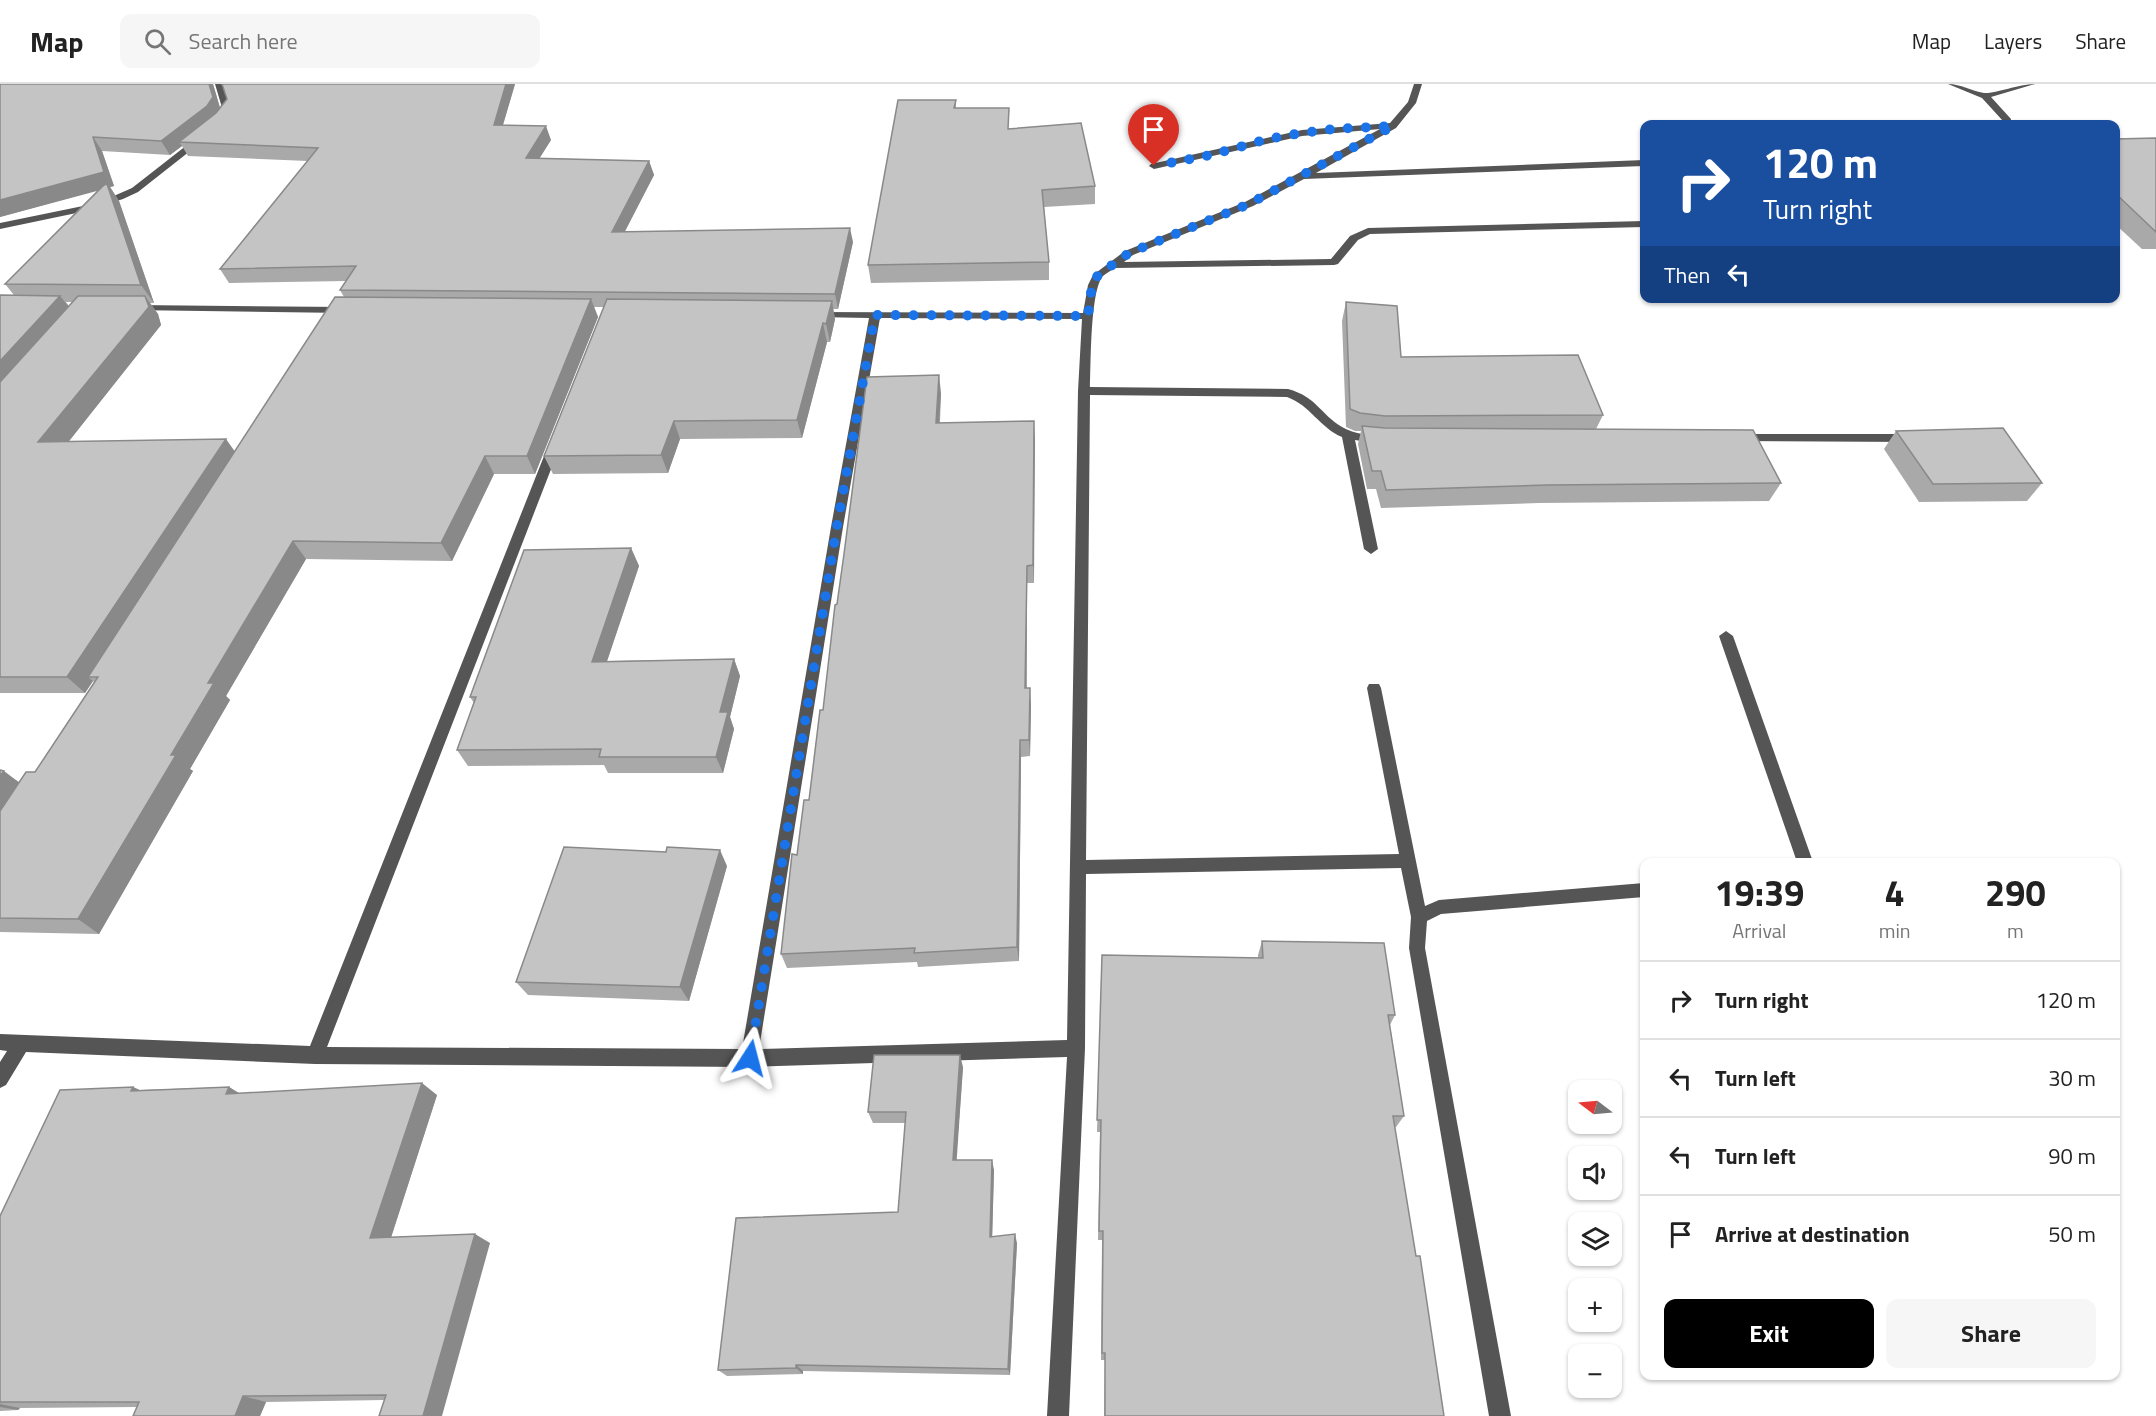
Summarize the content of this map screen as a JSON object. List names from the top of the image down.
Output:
{
  "north": "left",
  "page": {
    "header": "Map",
    "search": "Search here",
    "nav": ["Map", "Layers", "Share"],
    "turn": ["120 m", "Turn right"],
    "then": "Then",
    "eta": [
      "19:39",
      "Arrival",
      "4",
      "min",
      "290",
      "m"
    ],
    "list": [
      {
        "name": "Turn right",
        "value": "120 m"
      },
      {
        "name": "Turn left",
        "value": "30 m"
      },
      {
        "name": "Turn left",
        "value": "90 m"
      },
      {
        "name": "Arrive at destination",
        "value": "50 m"
      }
    ],
    "map_buttons": ["+", "−"],
    "buttons": ["Exit", "Share"]
  }
}
